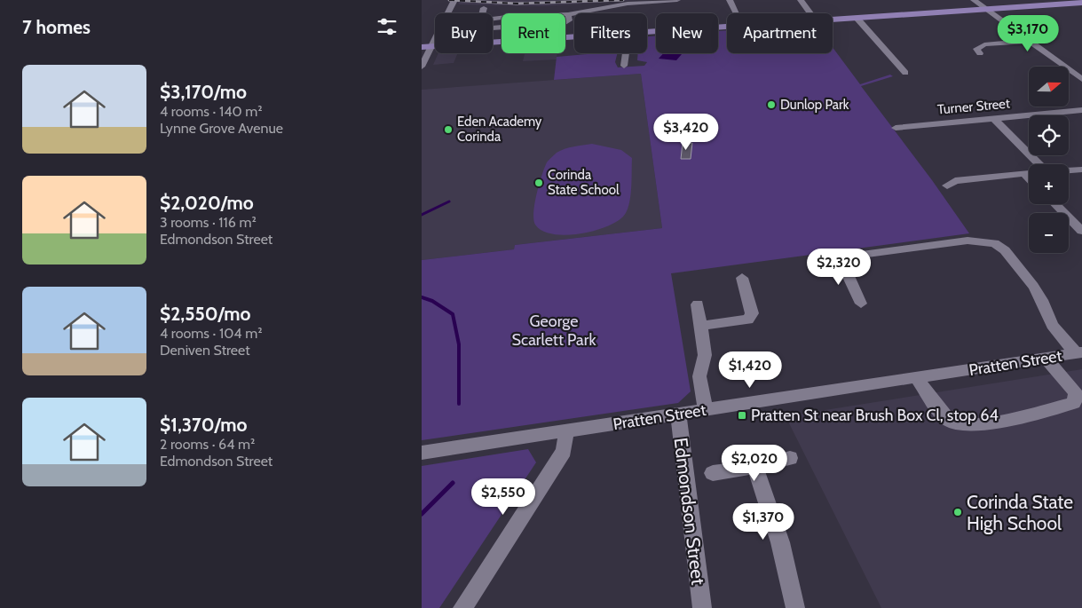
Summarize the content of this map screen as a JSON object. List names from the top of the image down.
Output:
{
  "streets": {
    "street": ["Turner Street", "Pratten Street", "Edmondson Street"]
  },
  "crossings": [
    ["Pratten Street", "Edmondson Street"]
  ],
  "parks": ["George Scarlett Park"],
  "places": {
    "other": [
      "Dunlop Park",
      "Eden Academy Corinda",
      "Corinda State School",
      "Corinda State High School"
    ],
    "transit": ["Pratten St near Brush Box Cl, stop 64"]
  },
  "north": "right",
  "page": {
    "heading": "7 homes",
    "chip": [
      "Buy",
      "Rent",
      "Filters",
      "New",
      "Apartment"
    ],
    "price": [
      "$3,170",
      "$3,420",
      "$2,320",
      "$1,420",
      "$2,020",
      "$2,550",
      "$1,370"
    ],
    "list": [
      {
        "name": "$3,170/mo",
        "note": "4 rooms · 140 m² · Lynne Grove Avenue"
      },
      {
        "name": "$2,020/mo",
        "note": "3 rooms · 116 m² · Edmondson Street"
      },
      {
        "name": "$2,550/mo",
        "note": "4 rooms · 104 m² · Deniven Street"
      },
      {
        "name": "$1,370/mo",
        "note": "2 rooms · 64 m² · Edmondson Street"
      }
    ],
    "map_buttons": ["+", "−"]
  }
}
